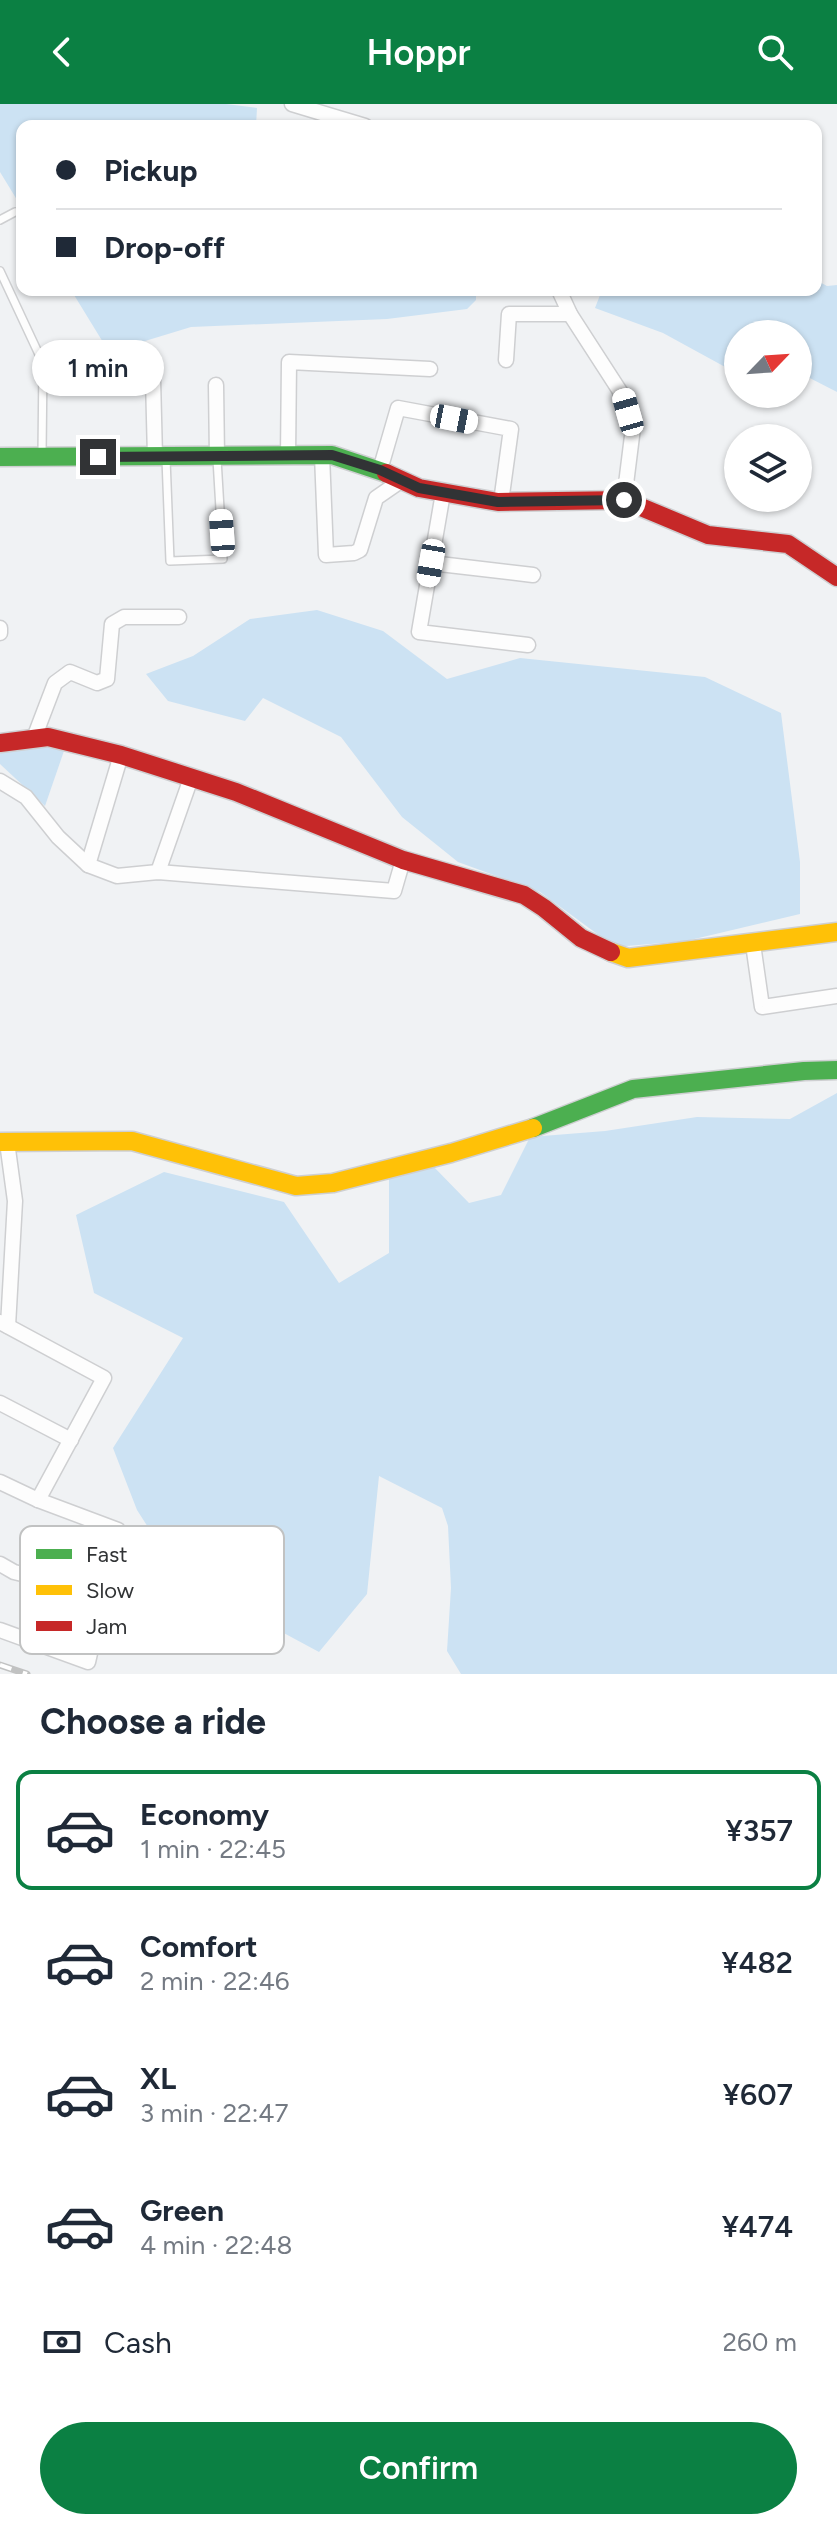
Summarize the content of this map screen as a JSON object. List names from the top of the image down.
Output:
{
  "legend": ["Fast", "Slow", "Jam"],
  "north": "top right",
  "page": {
    "header": "Hoppr",
    "banner": ["Pickup", "Drop-off"],
    "bubble": "1 min",
    "heading": "Choose a ride",
    "list": [
      {
        "name": "Economy",
        "note": "1 min · 22:45",
        "value": "¥357"
      },
      {
        "name": "Comfort",
        "note": "2 min · 22:46",
        "value": "¥482"
      },
      {
        "name": "XL",
        "note": "3 min · 22:47",
        "value": "¥607"
      },
      {
        "name": "Green",
        "note": "4 min · 22:48",
        "value": "¥474"
      }
    ],
    "pay": ["Cash", "260 m"],
    "buttons": "Confirm"
  }
}
